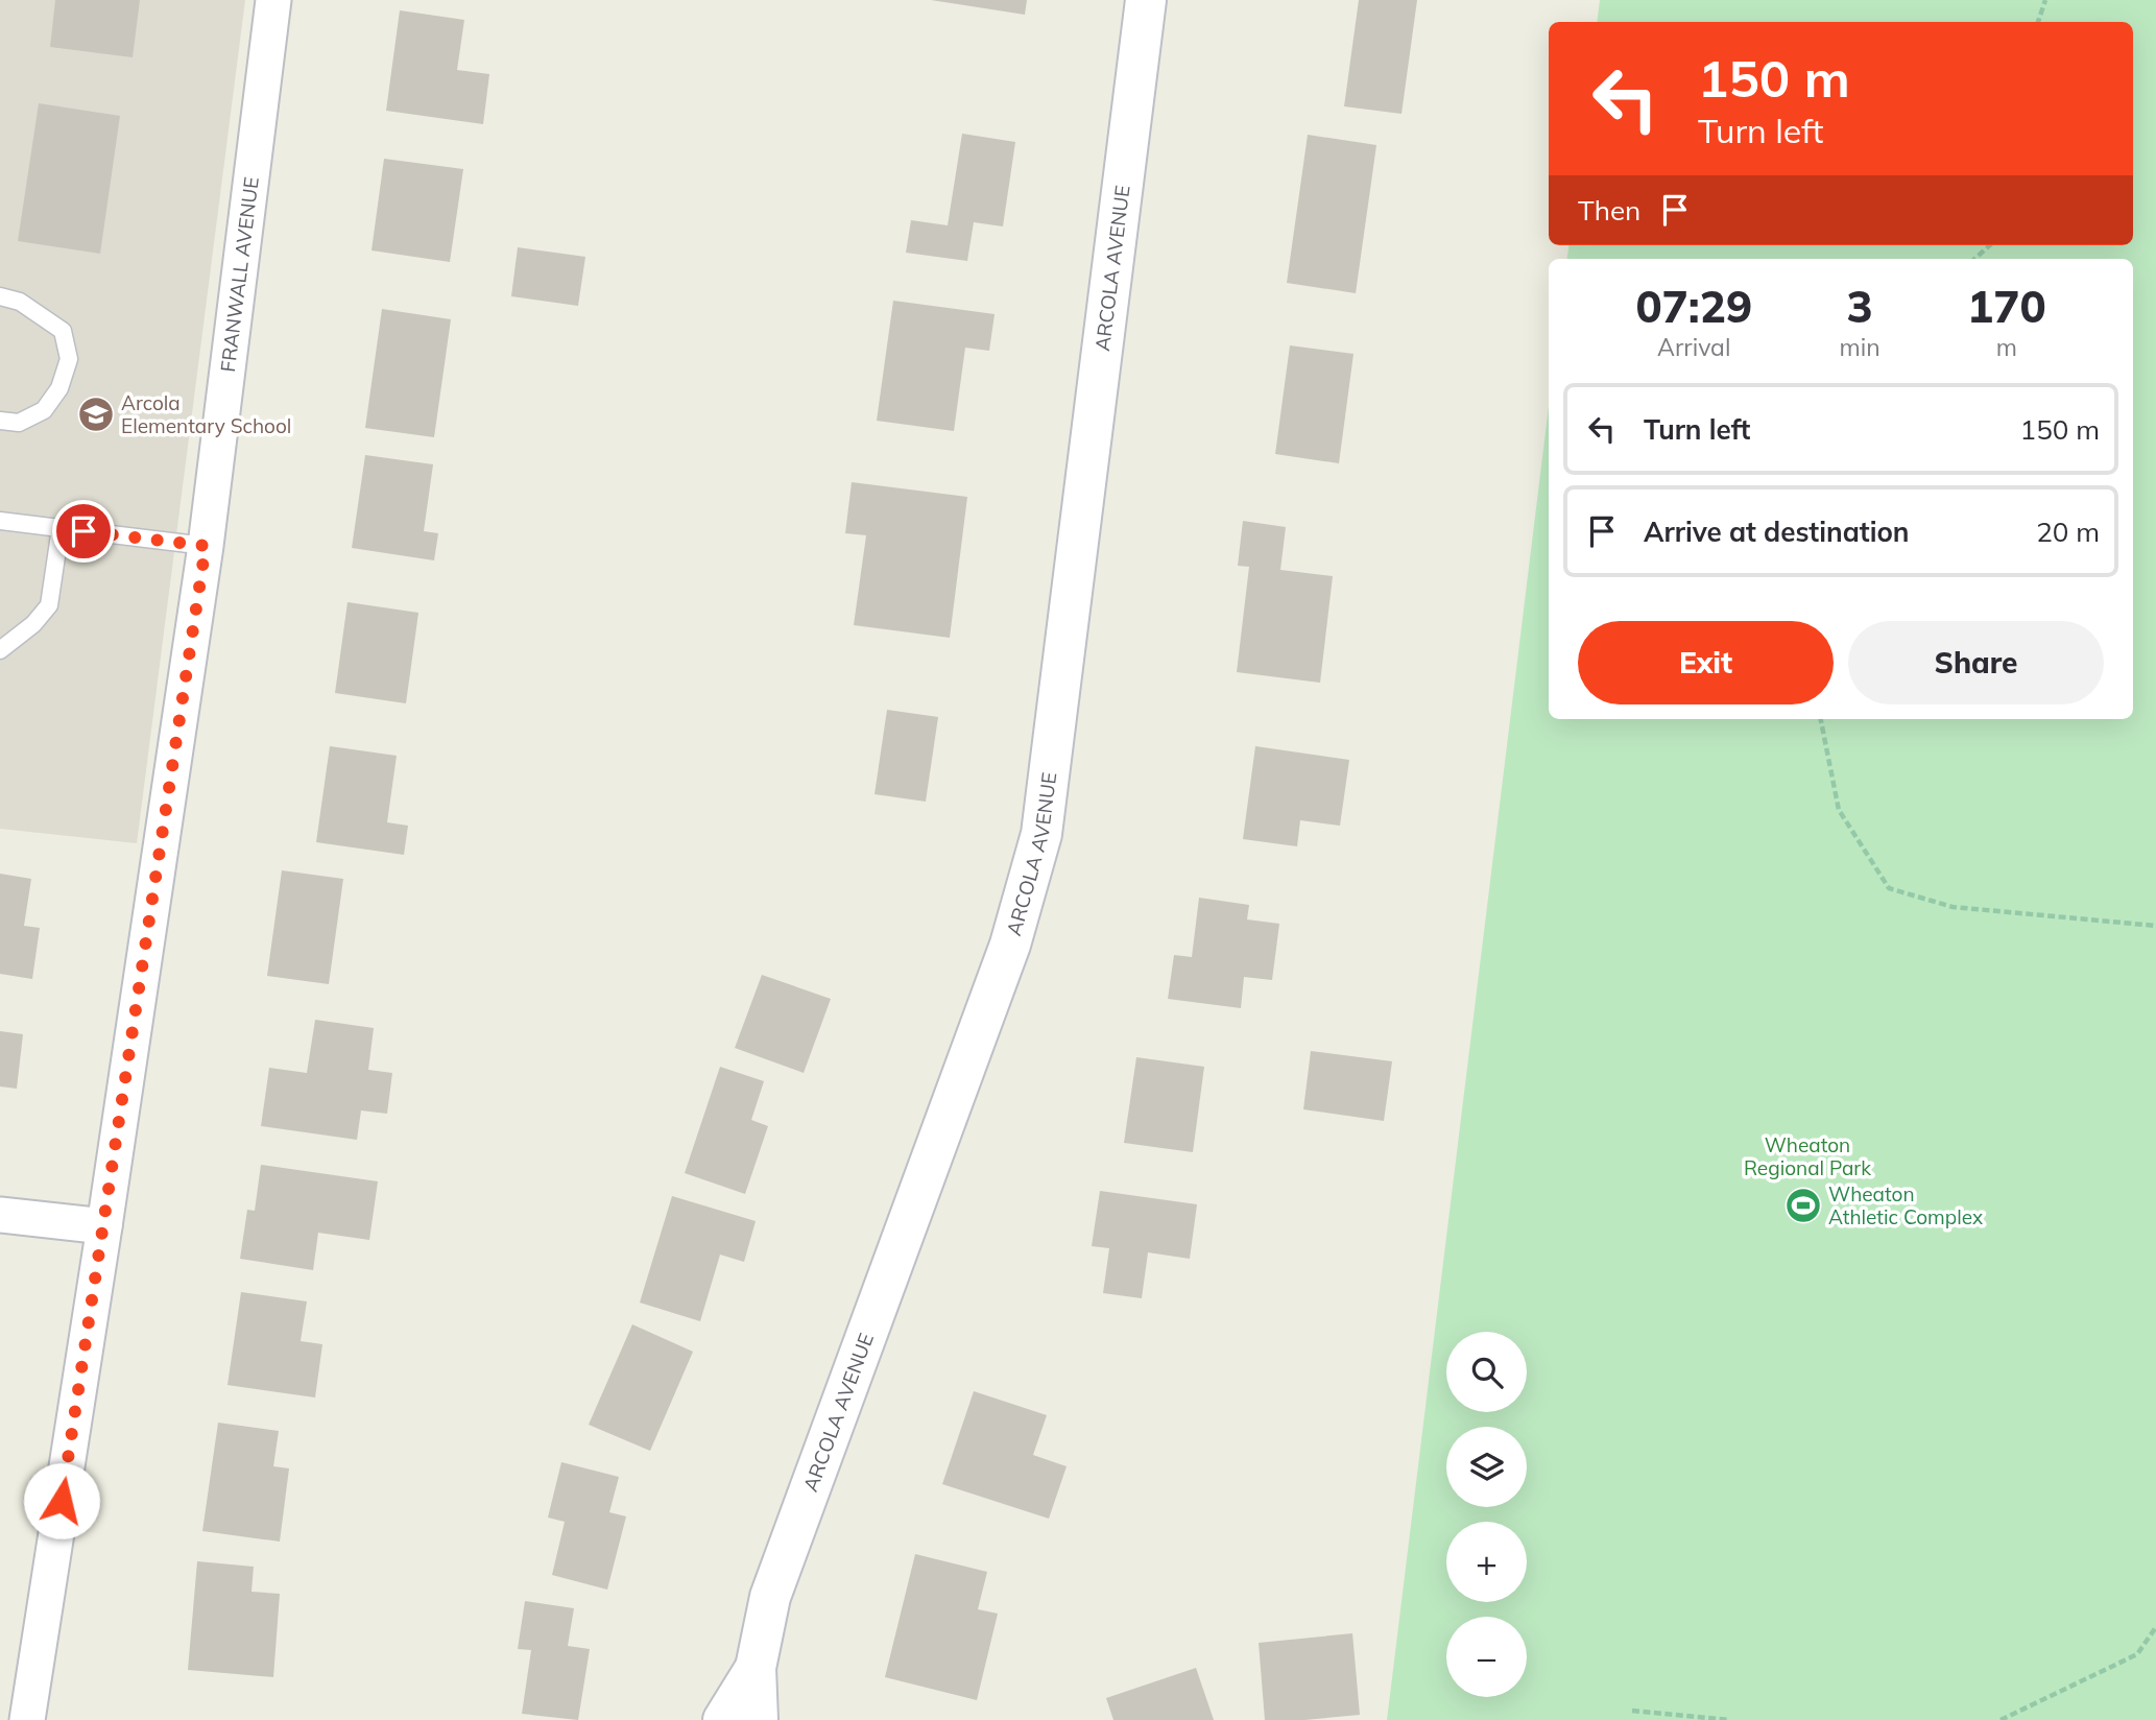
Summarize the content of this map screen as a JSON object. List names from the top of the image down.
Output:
{
  "streets": {
    "street": ["ARCOLA AVENUE", "FRANWALL AVENUE"]
  },
  "parks": ["Wheaton Regional Park"],
  "places": {
    "school or university": ["Arcola Elementary School"],
    "sports": ["Wheaton Athletic Complex"]
  },
  "page": {
    "turn": ["150 m", "Turn left"],
    "then": "Then",
    "eta": [
      "07:29",
      "Arrival",
      "3",
      "min",
      "170",
      "m"
    ],
    "list": [
      {
        "name": "Turn left",
        "value": "150 m"
      },
      {
        "name": "Arrive at destination",
        "value": "20 m"
      }
    ],
    "buttons": ["Exit", "Share"],
    "map_buttons": ["+", "−"]
  }
}
